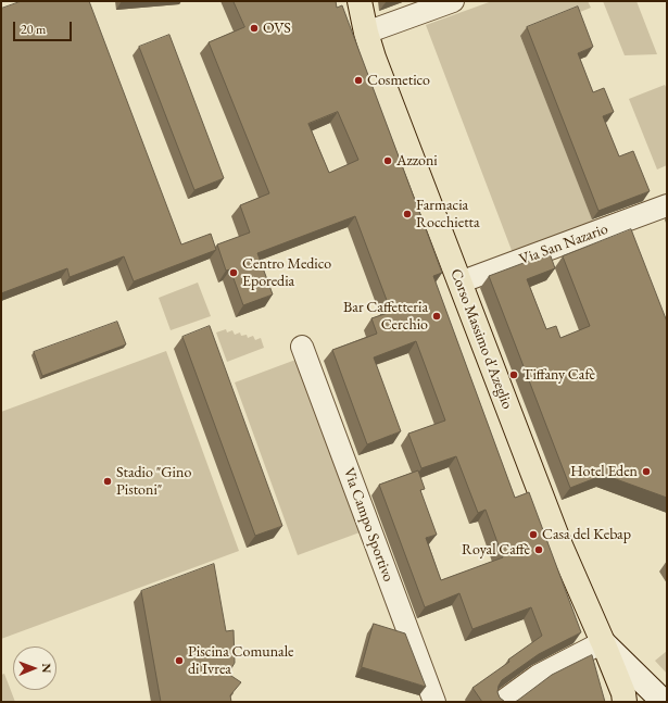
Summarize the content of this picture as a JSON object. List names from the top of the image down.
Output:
{
  "streets": {
    "main road": ["Corso Massimo d'Azeglio"],
    "street": ["Via San Nazario", "Via Campo Sportivo"]
  },
  "crossings": [
    ["Via San Nazario", "Corso Massimo d'Azeglio"]
  ],
  "places": [
    "OVS",
    "Cosmetico",
    "Azzoni",
    "Farmacia Rocchietta",
    "Centro Medico Eporedia",
    "Bar Caffetteria Cerchio",
    "Tiffany Cafè",
    "Hotel Eden",
    "Stadio \"Gino Pistoni\"",
    "Casa del Kebap",
    "Royal Caffè",
    "Piscina Comunale di Ivrea"
  ],
  "scale_bar": "20 m",
  "north": "right"
}
